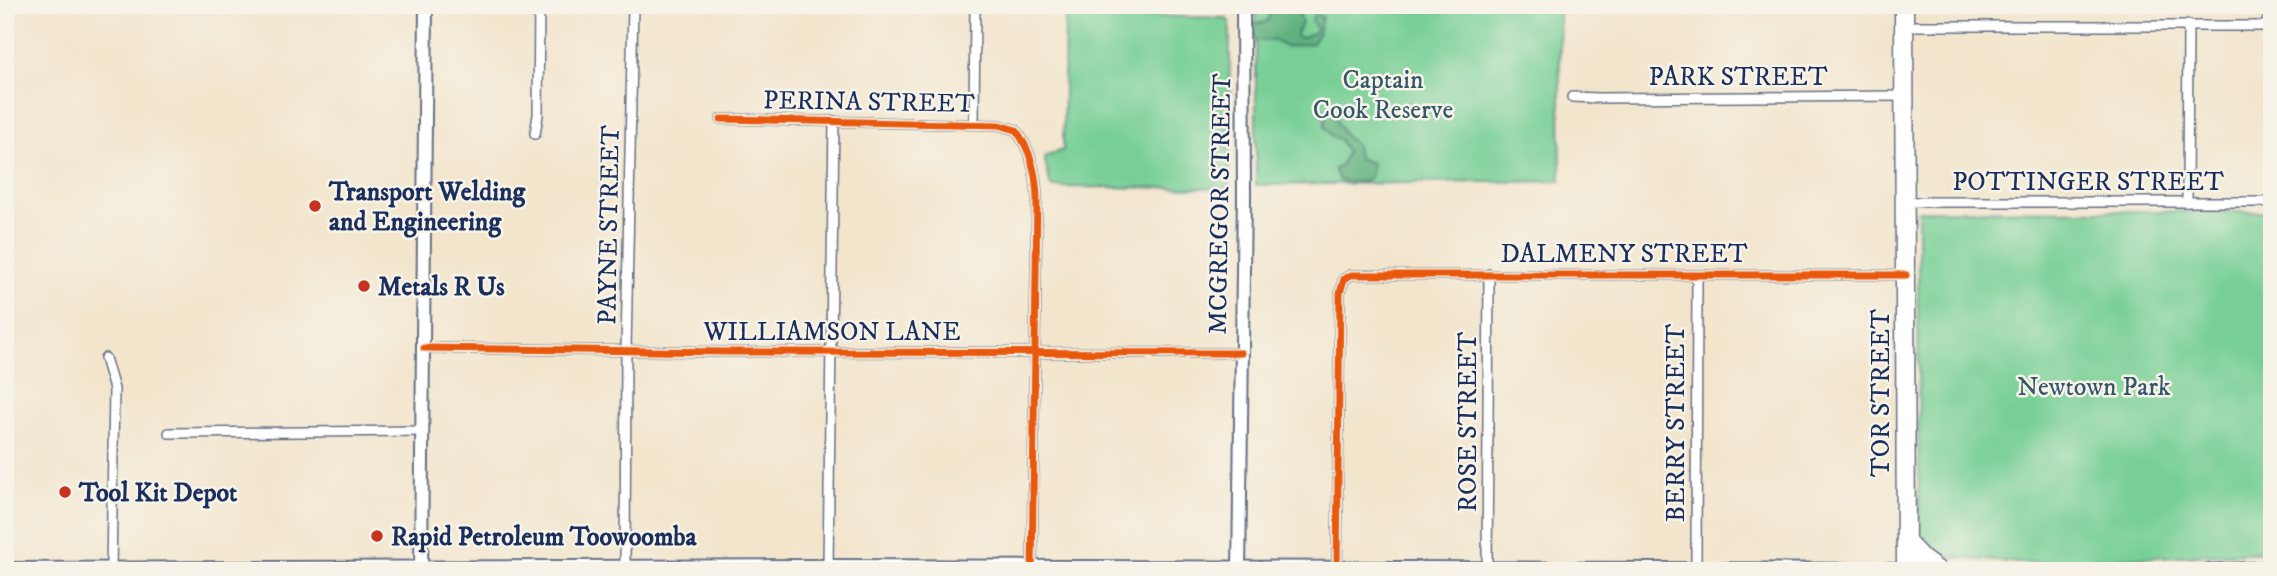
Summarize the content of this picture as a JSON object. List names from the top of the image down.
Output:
{
  "streets": {
    "highway": ["TOR STREET"],
    "main road": ["MCGREGOR STREET"],
    "street": [
      "PARK STREET",
      "PERINA STREET",
      "POTTINGER STREET",
      "PAYNE STREET",
      "DALMENY STREET",
      "WILLIAMSON LANE",
      "ROSE STREET",
      "BERRY STREET"
    ]
  },
  "crossings": [
    ["PARK STREET", "TOR STREET"],
    ["PERINA STREET", "WILLIAMSON LANE"],
    ["POTTINGER STREET", "TOR STREET"],
    ["MCGREGOR STREET", "WILLIAMSON LANE"],
    ["PAYNE STREET", "WILLIAMSON LANE"],
    ["DALMENY STREET", "TOR STREET"],
    ["DALMENY STREET", "ROSE STREET"],
    ["DALMENY STREET", "BERRY STREET"]
  ],
  "parks": ["Captain Cook Reserve", "Newtown Park"],
  "places": [
    "Transport Welding and Engineering",
    "Metals R Us",
    "Tool Kit Depot",
    "Rapid Petroleum Toowoomba"
  ]
}
